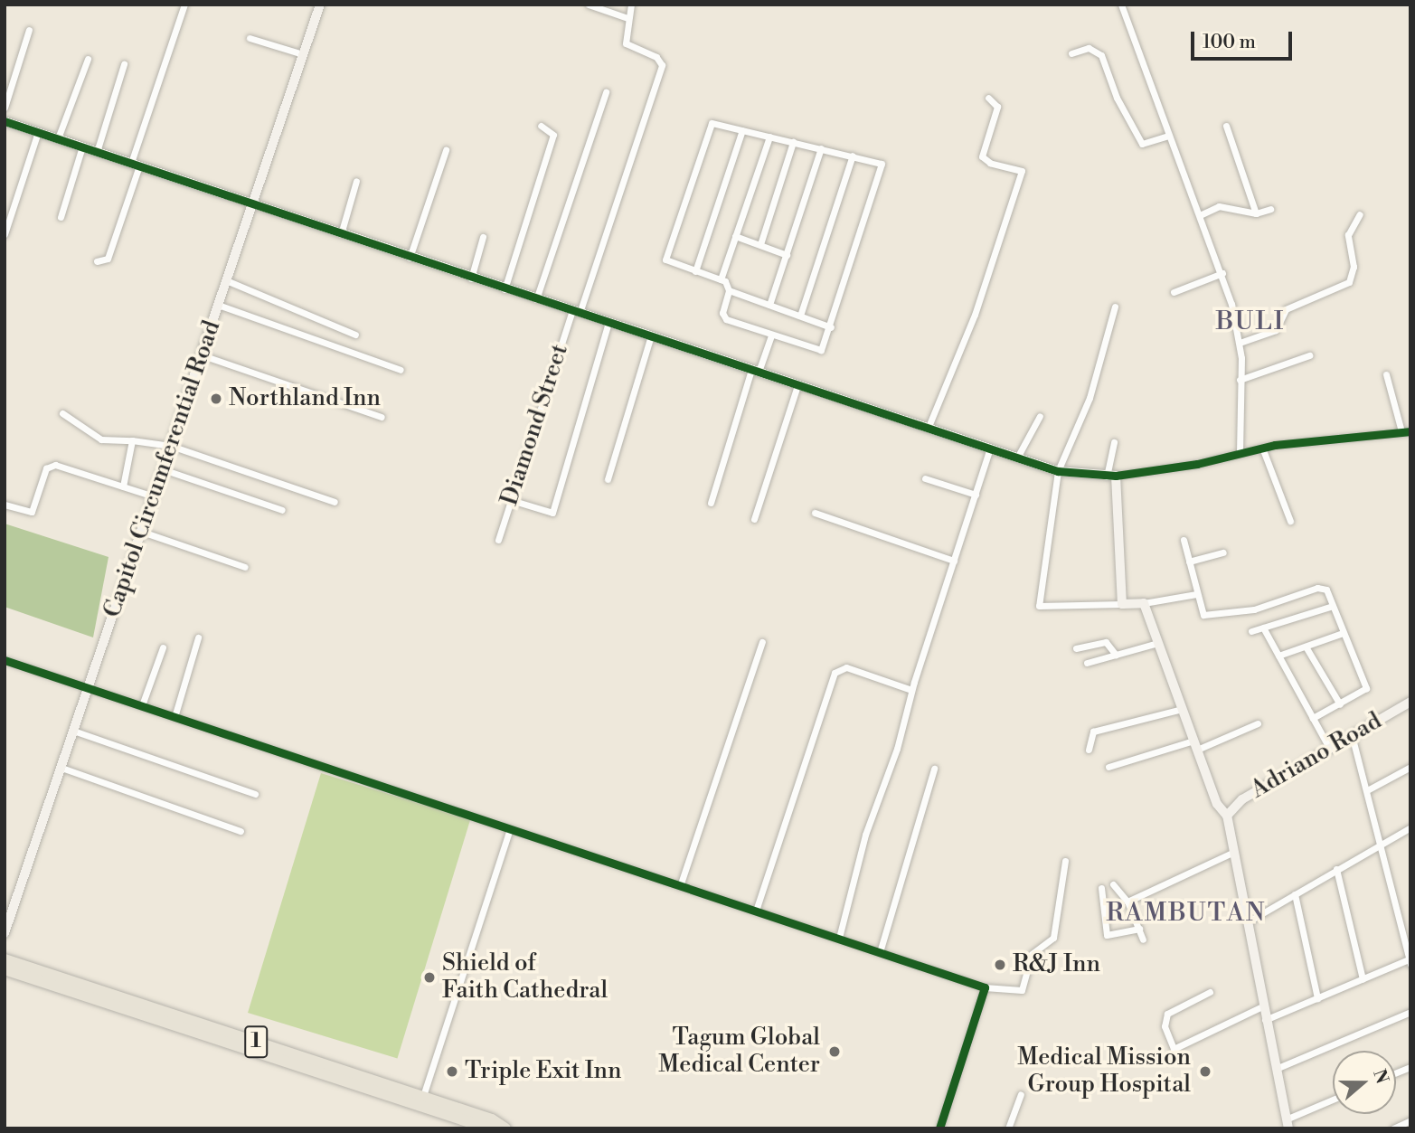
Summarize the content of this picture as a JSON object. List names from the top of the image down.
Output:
{
  "streets": {
    "highway": ["1"],
    "street": ["Diamond Street", "Capitol Circumferential Road", "Adriano Road"]
  },
  "districts": ["BULI", "RAMBUTAN"],
  "places": [
    "Northland Inn",
    "R&J Inn",
    "Shield of Faith Cathedral",
    "Tagum Global Medical Center",
    "Triple Exit Inn",
    "Medical Mission Group Hospital"
  ],
  "scale_bar": "100 m",
  "north": "right"
}
